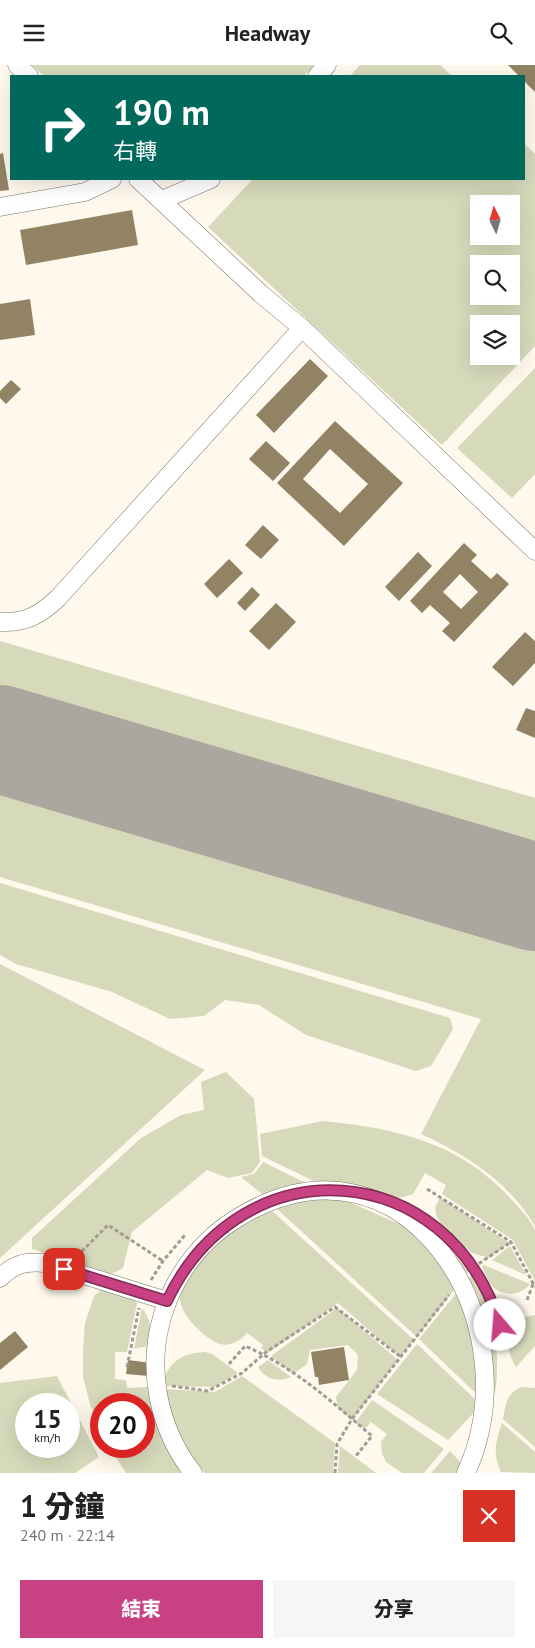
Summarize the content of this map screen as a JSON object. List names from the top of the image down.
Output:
{
  "north": "top",
  "page": {
    "header": "Headway",
    "turn": ["190 m", "右轉"],
    "speed": "15 km/h",
    "limit": "20",
    "heading": ["1 分鐘", "240 m · 22:14"],
    "buttons": ["結束", "分享"]
  }
}
